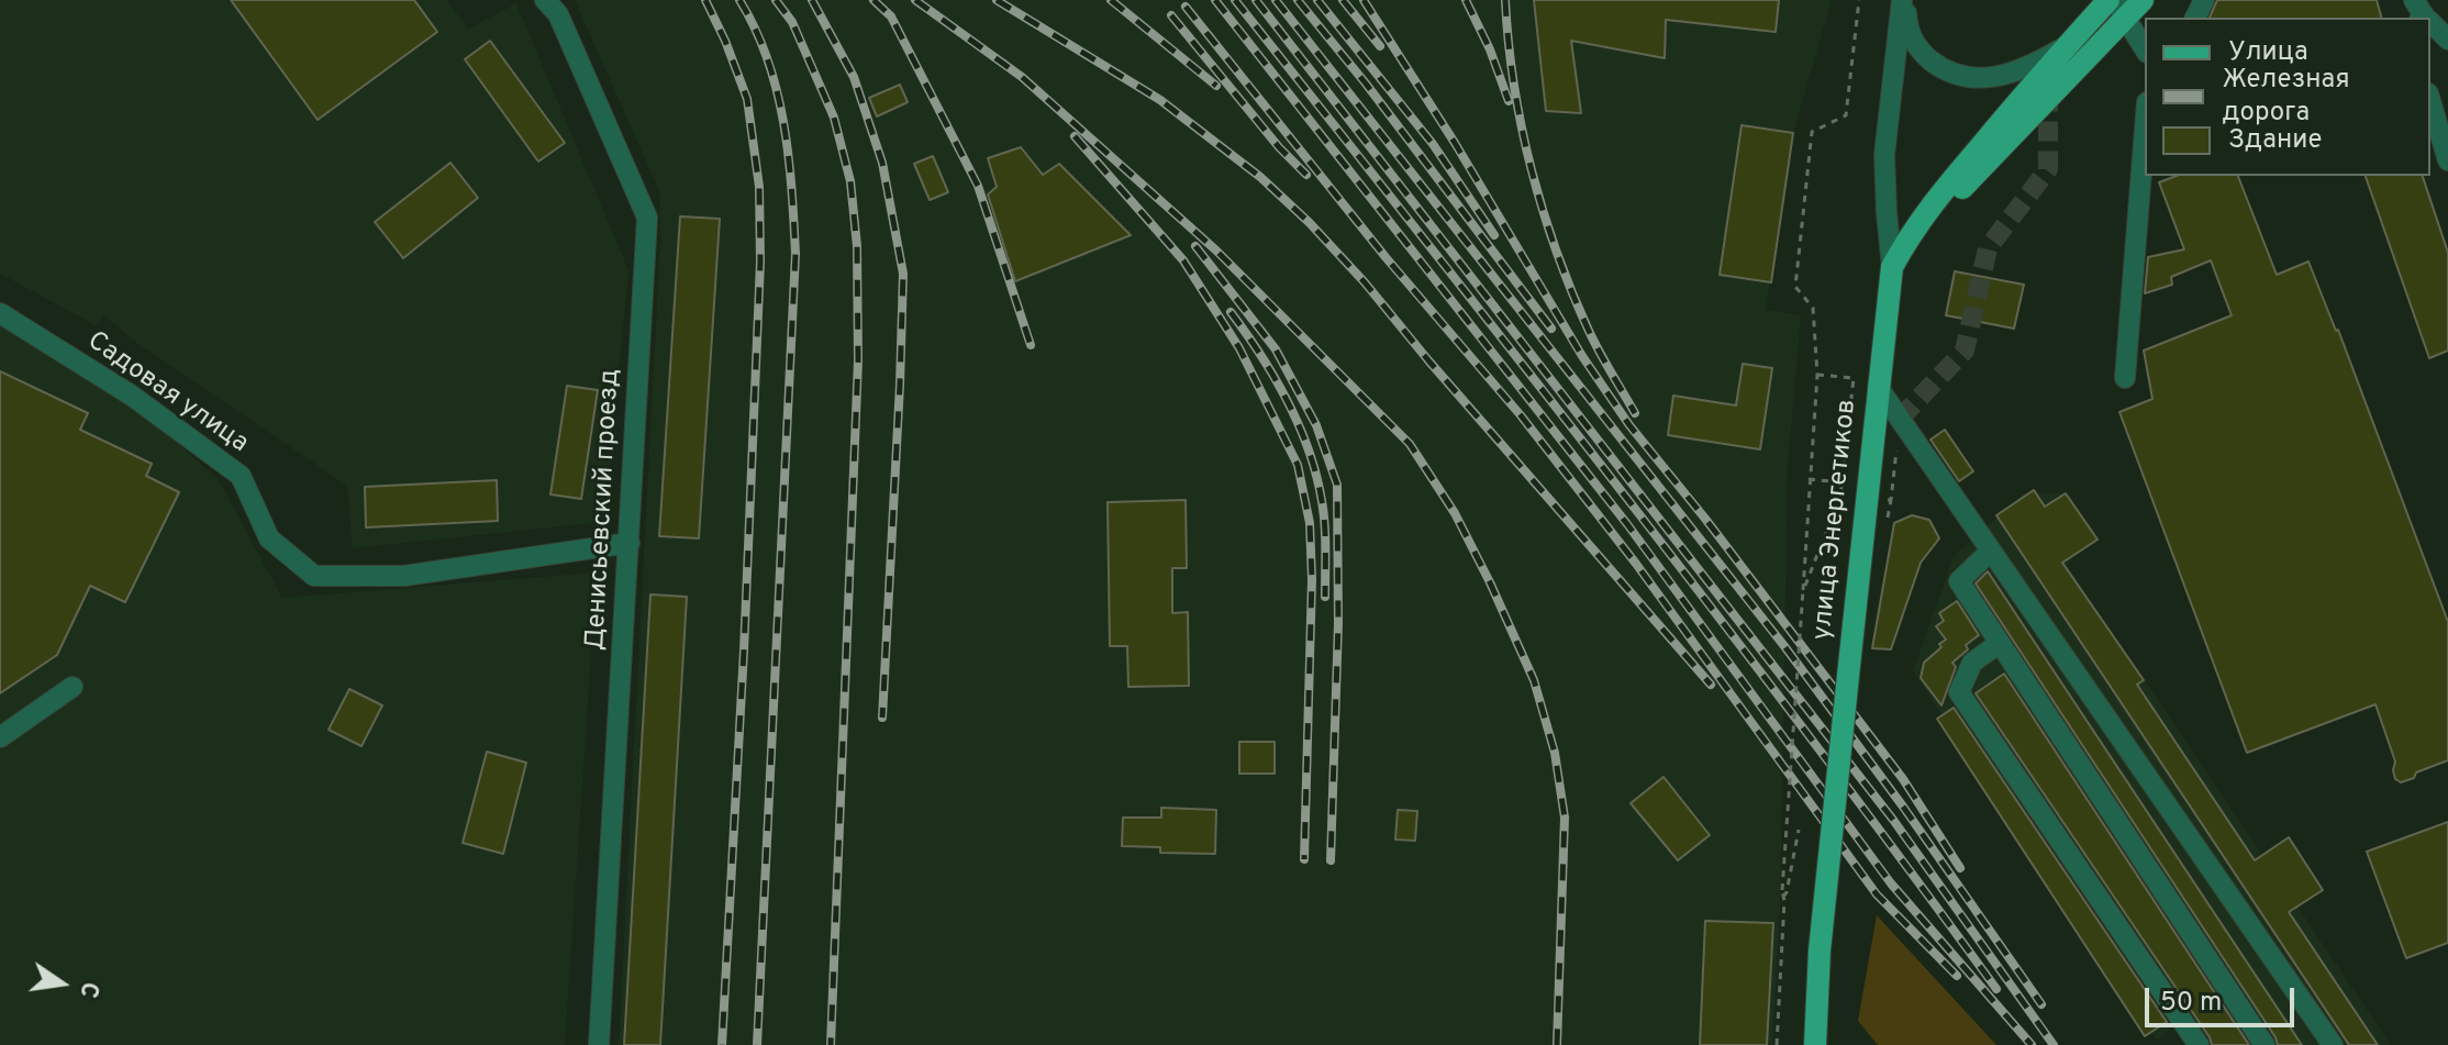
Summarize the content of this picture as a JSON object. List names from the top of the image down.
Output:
{
  "streets": {
    "main road": ["улица Энергетиков"],
    "street": ["Садовая улица", "Денисьевский проезд"]
  },
  "crossings": [
    ["Садовая улица", "Денисьевский проезд"]
  ],
  "legend": ["Улица", "Железная дорога", "Здание"],
  "scale_bar": "50 m",
  "north": "right"
}
